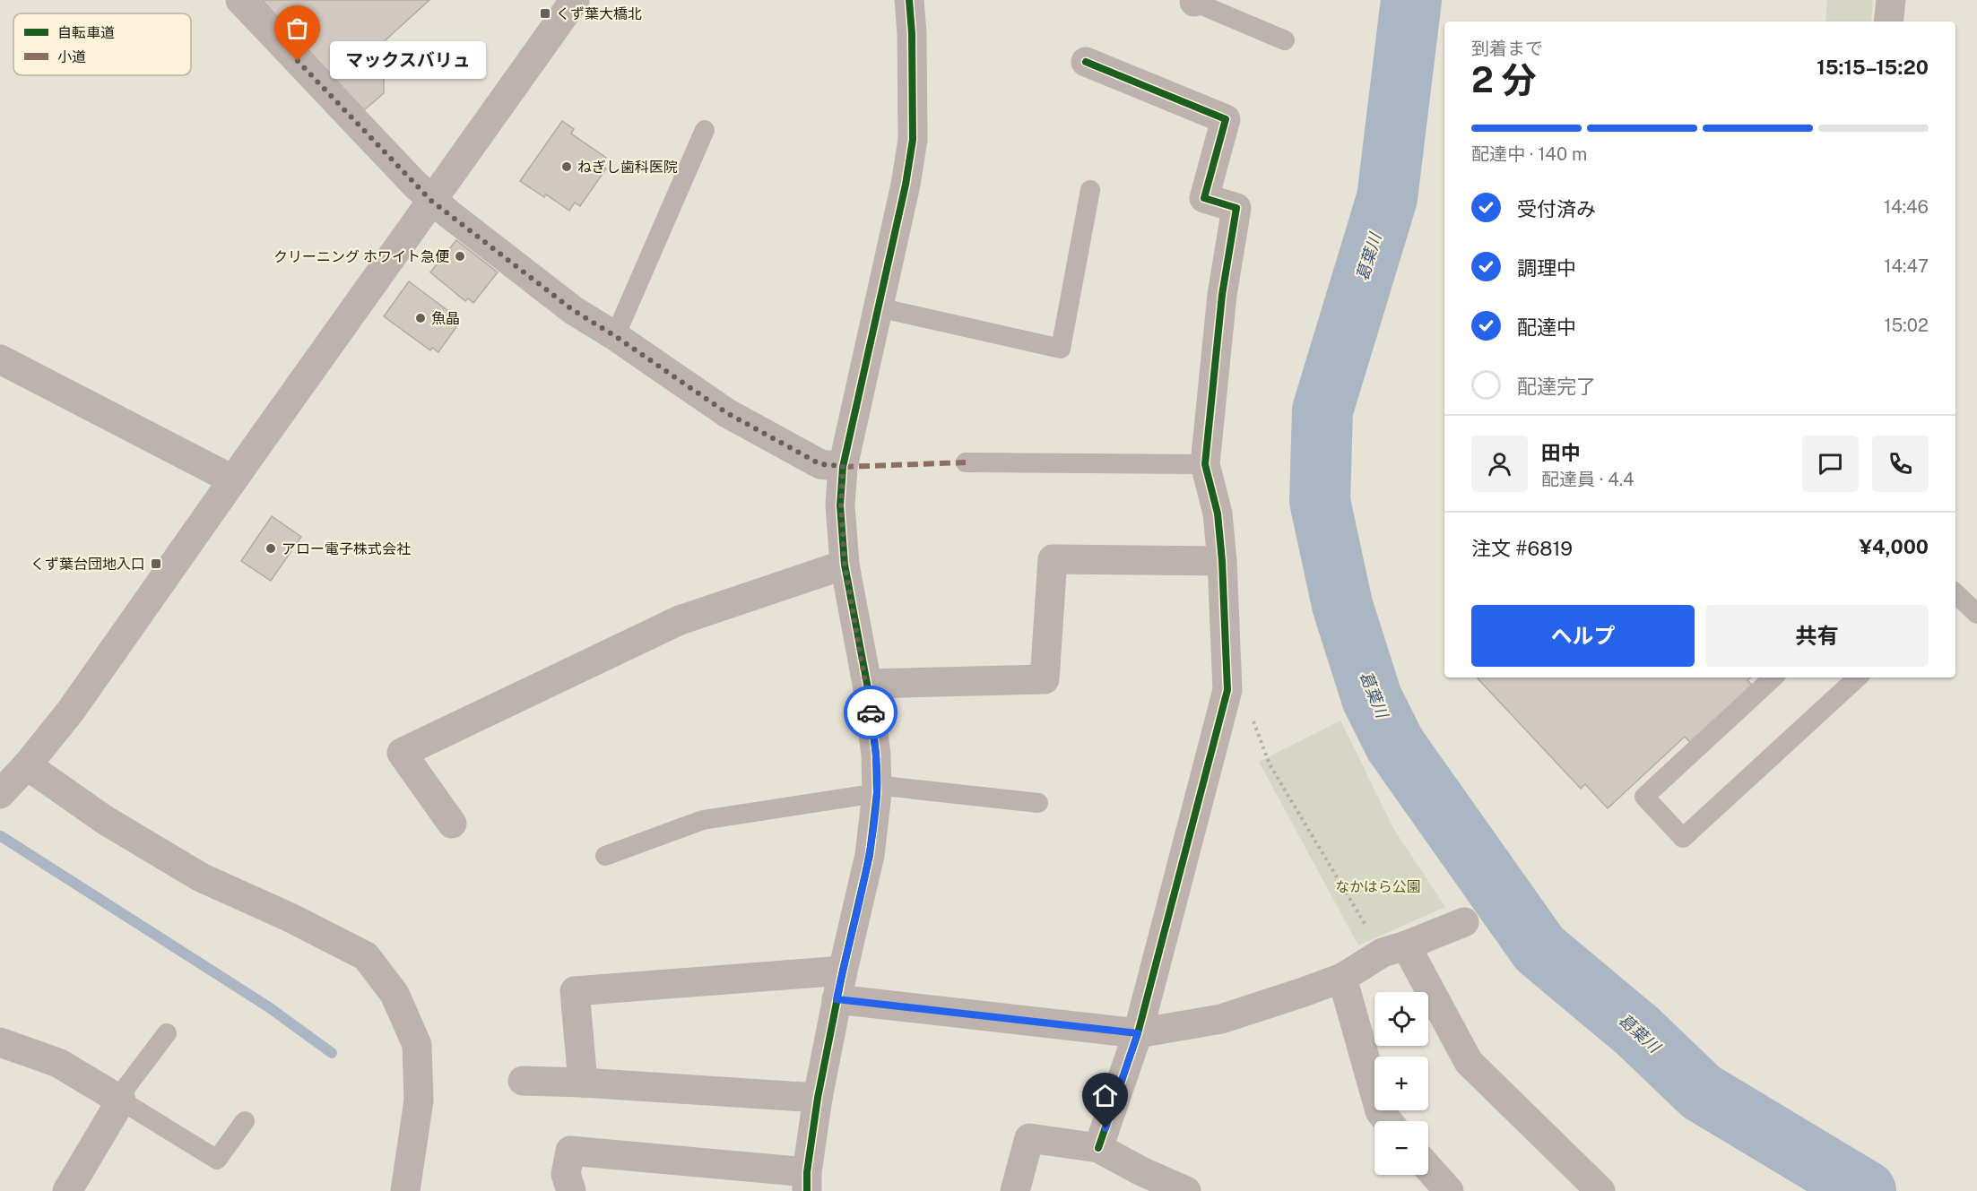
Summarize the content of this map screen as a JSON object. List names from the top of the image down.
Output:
{
  "water": ["葛葉川"],
  "parks": ["なかはら公園"],
  "places": {
    "transit": ["くず葉大橋北", "くず葉台団地入口"],
    "other": [
      "マックスバリュ",
      "ねぎし歯科医院",
      "クリーニング ホワイト急便",
      "魚晶",
      "アロー電子株式会社"
    ]
  },
  "legend": ["自転車道", "小道"],
  "page": {
    "heading": ["2 分", "到着まで", "15:15–15:20"],
    "panel": [
      "田中",
      "配達員 · 4.4",
      "注文 #6819",
      "¥4,000"
    ],
    "bubble": "マックスバリュ",
    "bar": "配達中 · 140 m",
    "list": [
      ["受付済み", "14:46"],
      ["調理中", "14:47"],
      ["配達中", "15:02"],
      "配達完了"
    ],
    "buttons": ["ヘルプ", "共有"],
    "map_buttons": ["+", "−"]
  }
}
